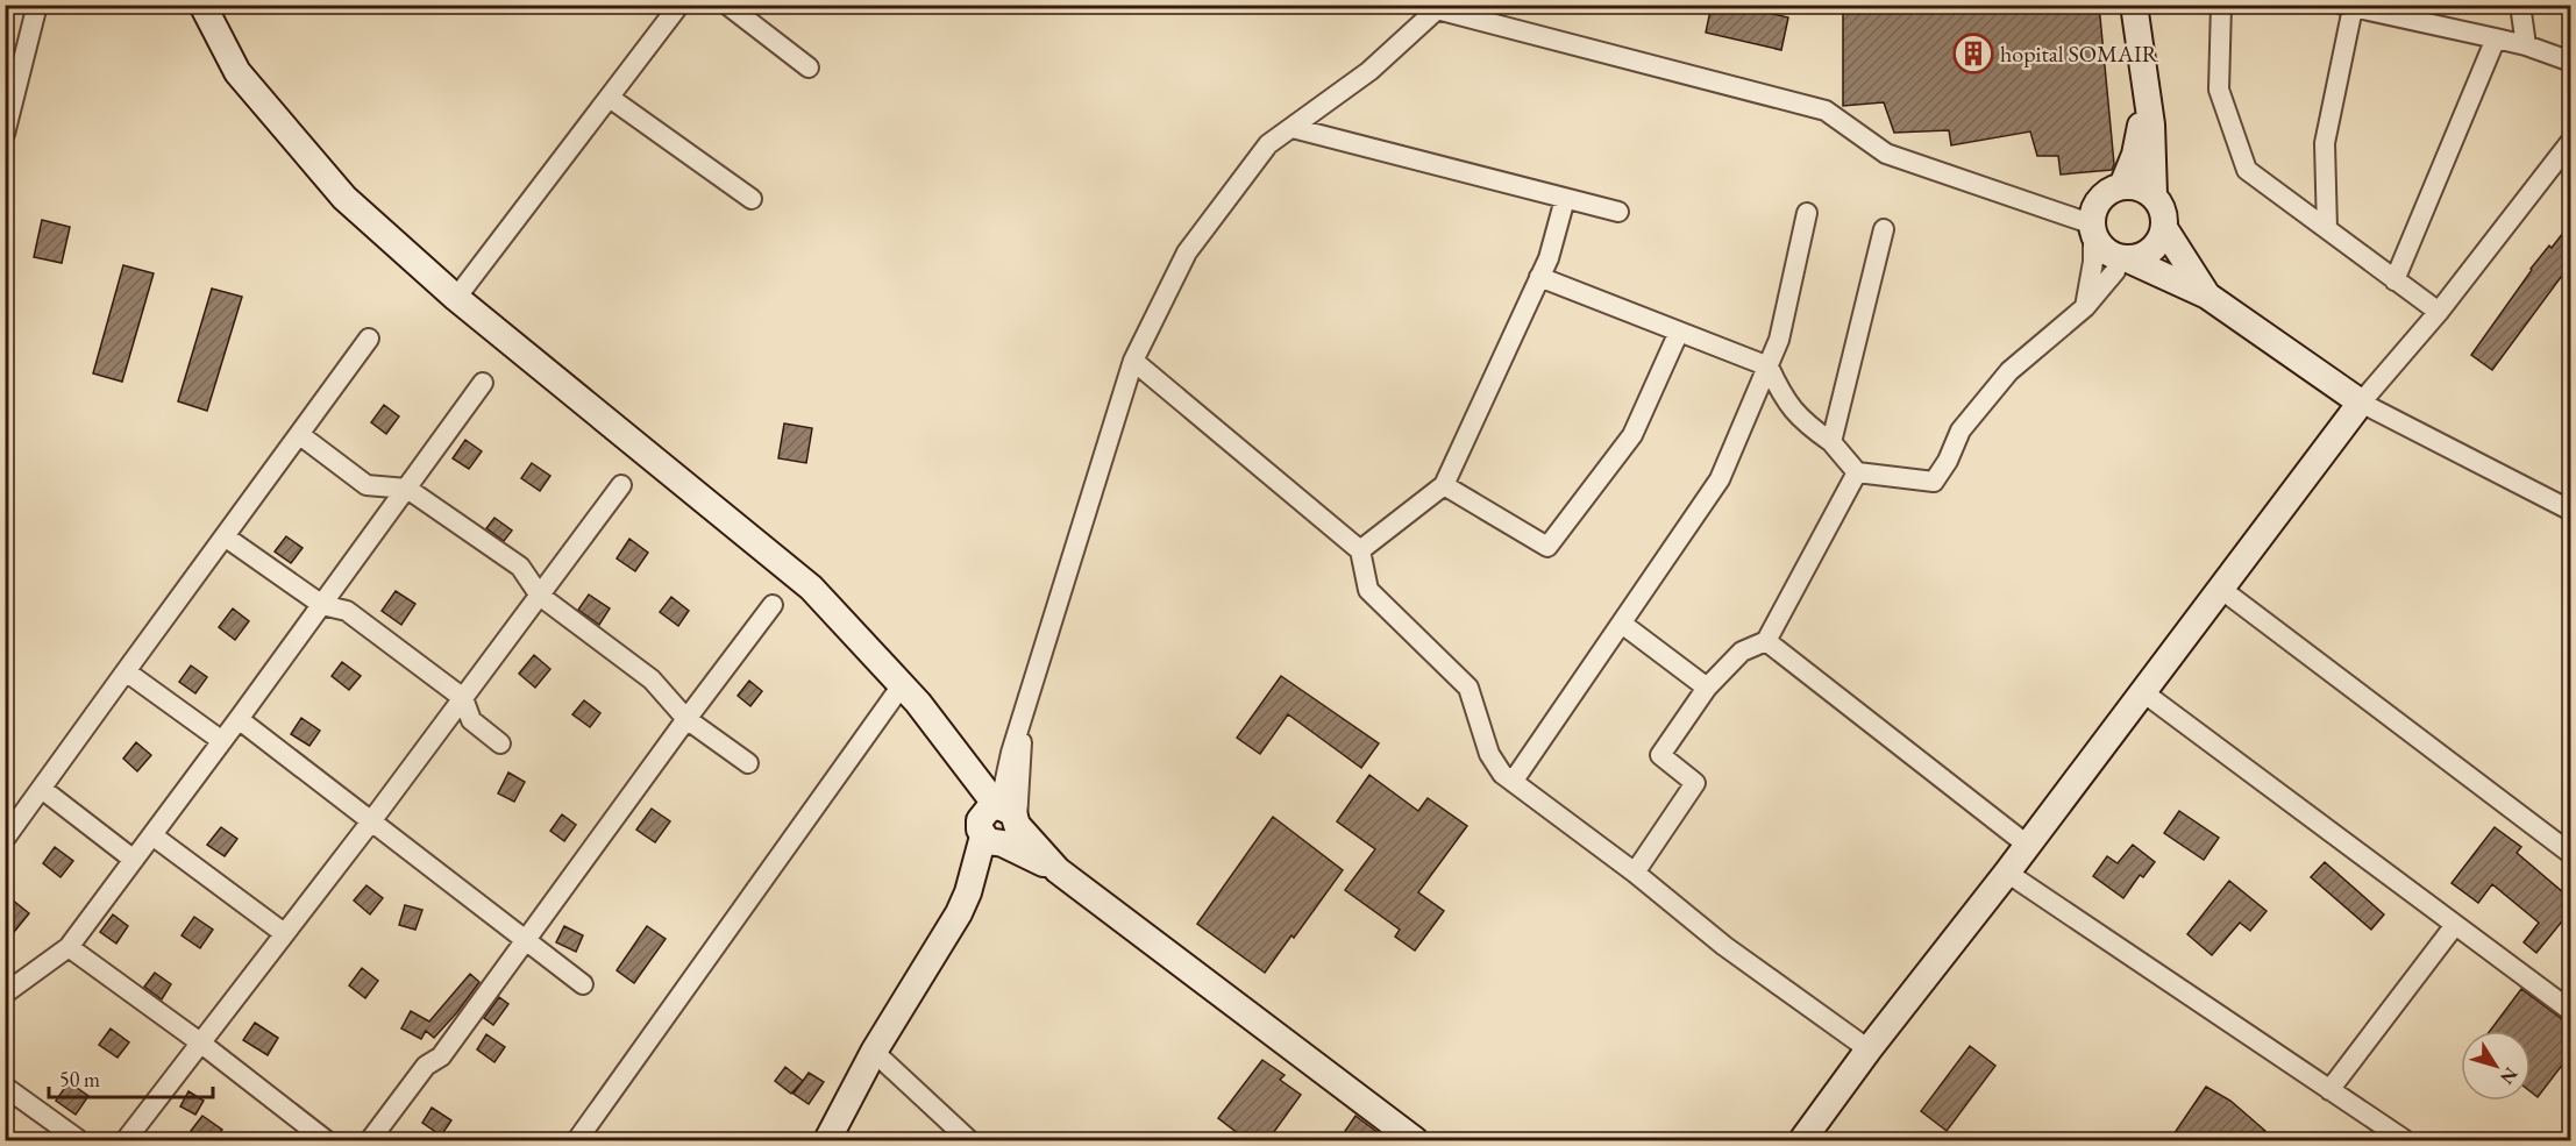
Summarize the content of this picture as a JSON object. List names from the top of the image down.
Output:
{
  "places": {
    "building": ["hopital SOMAIR"]
  },
  "scale_bar": "50 m",
  "north": "bottom right"
}
